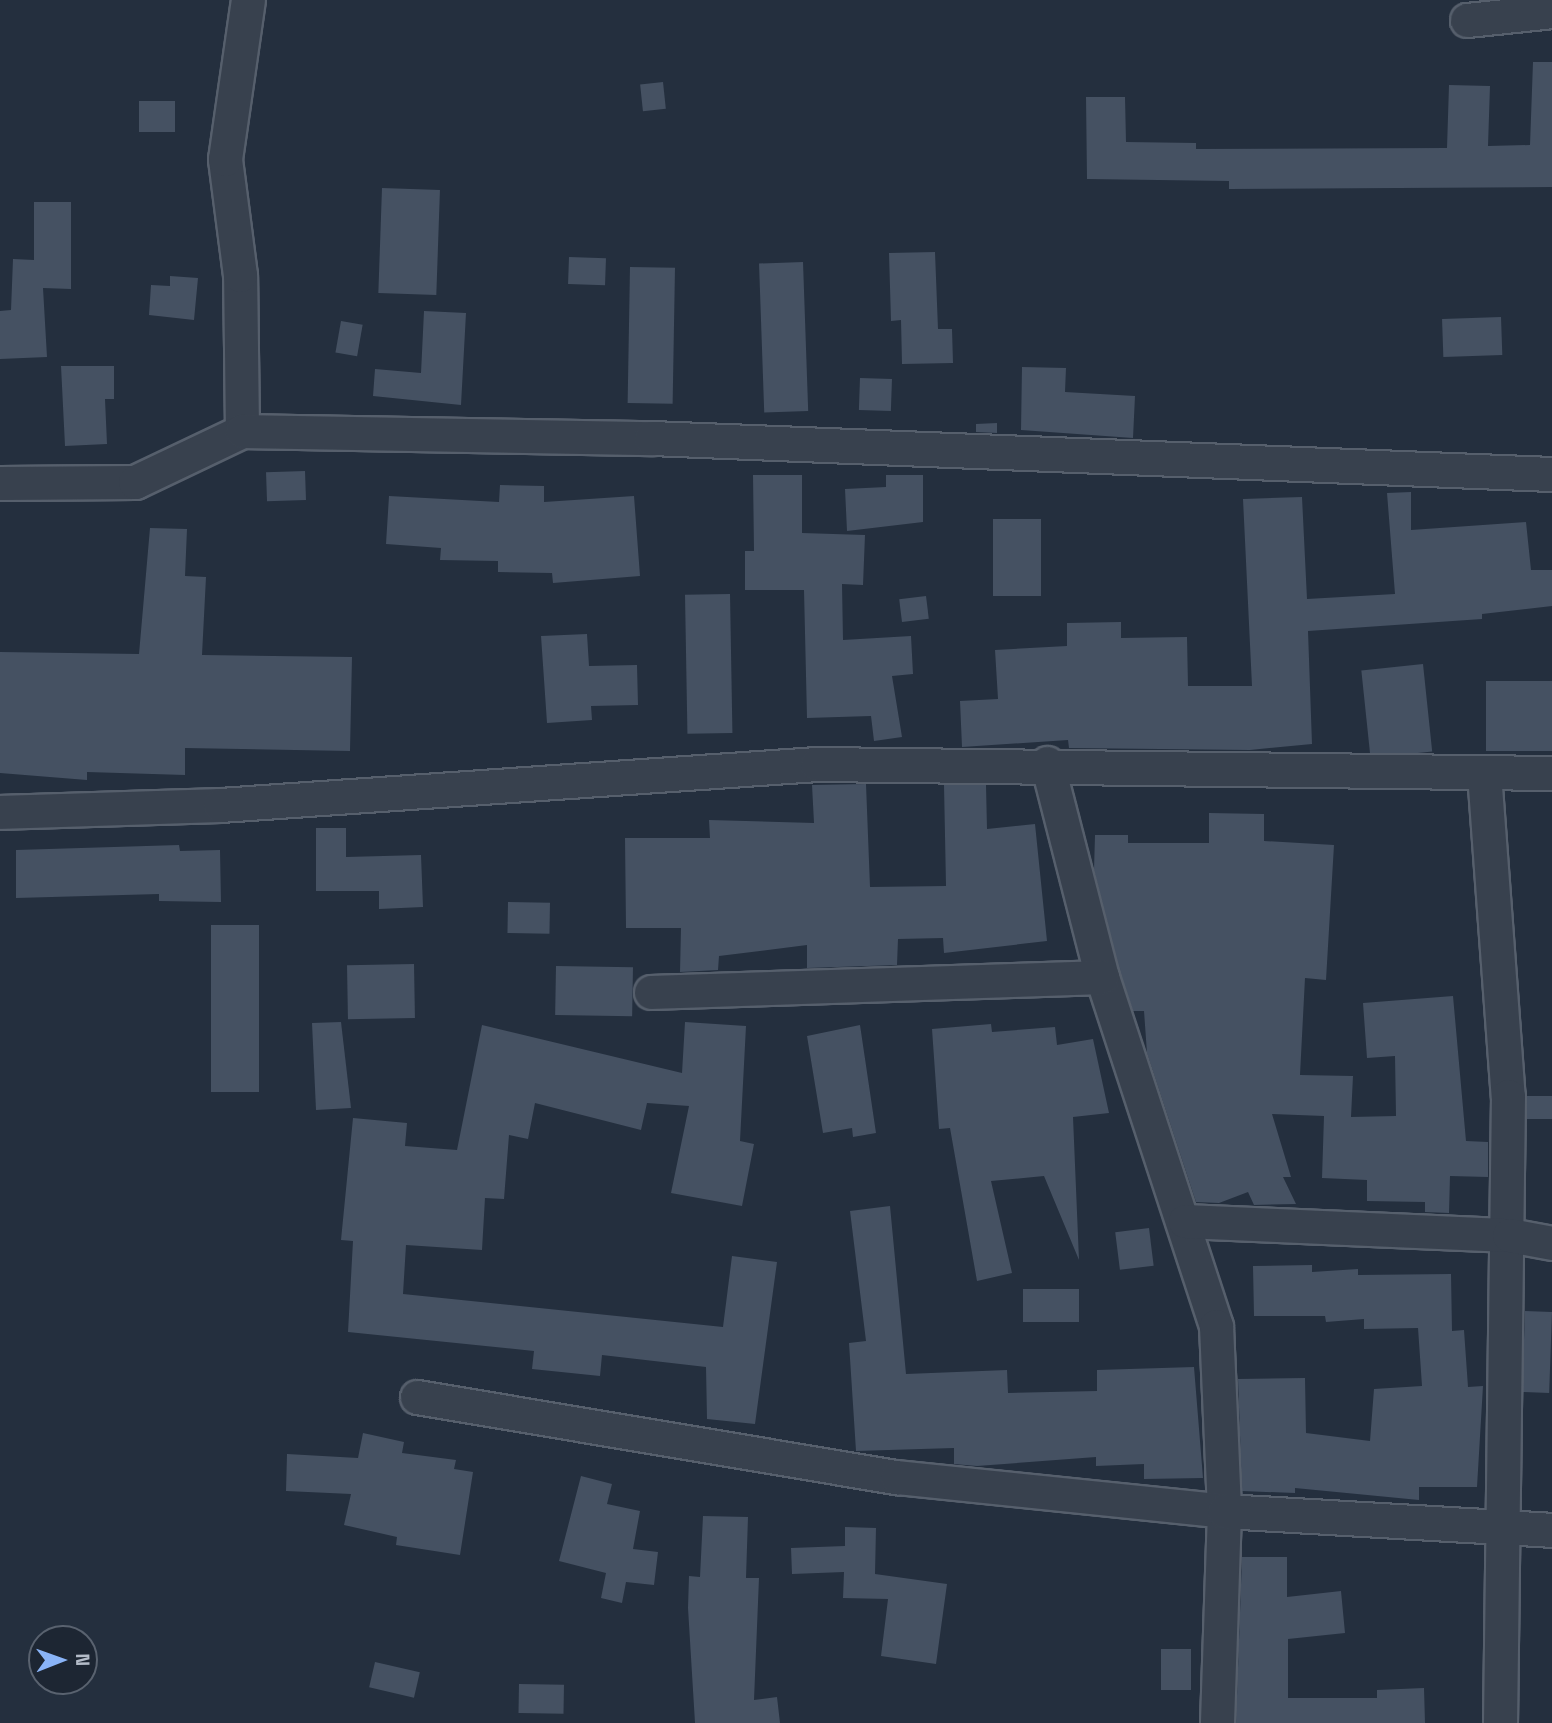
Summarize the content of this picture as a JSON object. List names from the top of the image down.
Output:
{
  "north": "right"
}
